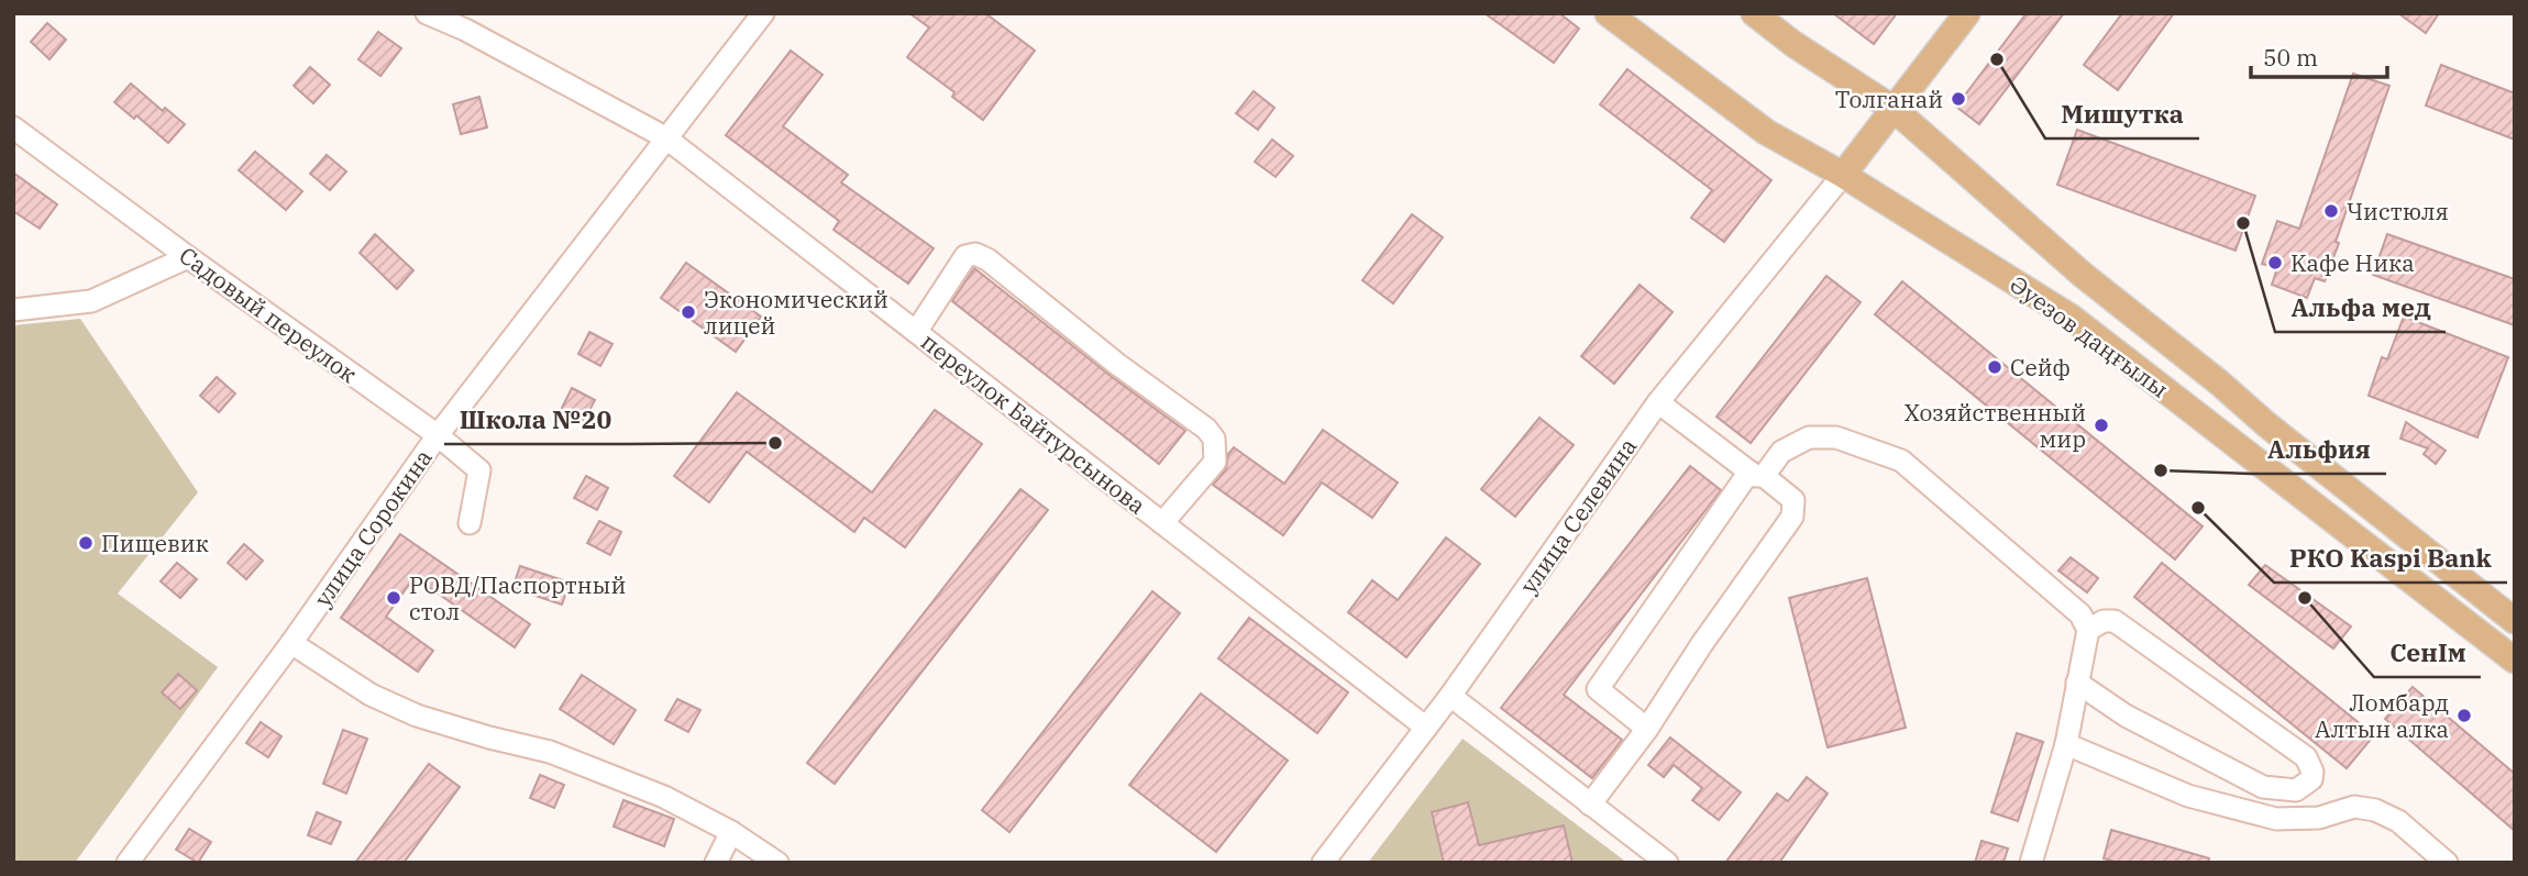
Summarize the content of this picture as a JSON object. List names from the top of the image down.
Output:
{
  "streets": {
    "main road": ["Әуезов даңғылы"],
    "street": [
      "Садовый переулок",
      "переулок Байтурсынова",
      "улица Селевина",
      "улица Сорокина"
    ]
  },
  "crossings": [
    ["Садовый переулок", "улица Сорокина"],
    ["Әуезов даңғылы", "улица Селевина"],
    ["переулок Байтурсынова", "улица Селевина"],
    ["переулок Байтурсынова", "улица Сорокина"]
  ],
  "places": [
    "Мишутка",
    "Толганай",
    "Чистюля",
    "Альфа мед",
    "Kaфе Ника",
    "Экономический лицей",
    "Сейф",
    "Хозяйственный мир",
    "Школа №20",
    "Альфия",
    "РКО Kaspi Bank",
    "Пищевик",
    "РОВД/Паспортный стол",
    "СенIм",
    "Ломбард Алтын алка"
  ],
  "scale_bar": "50 m"
}
